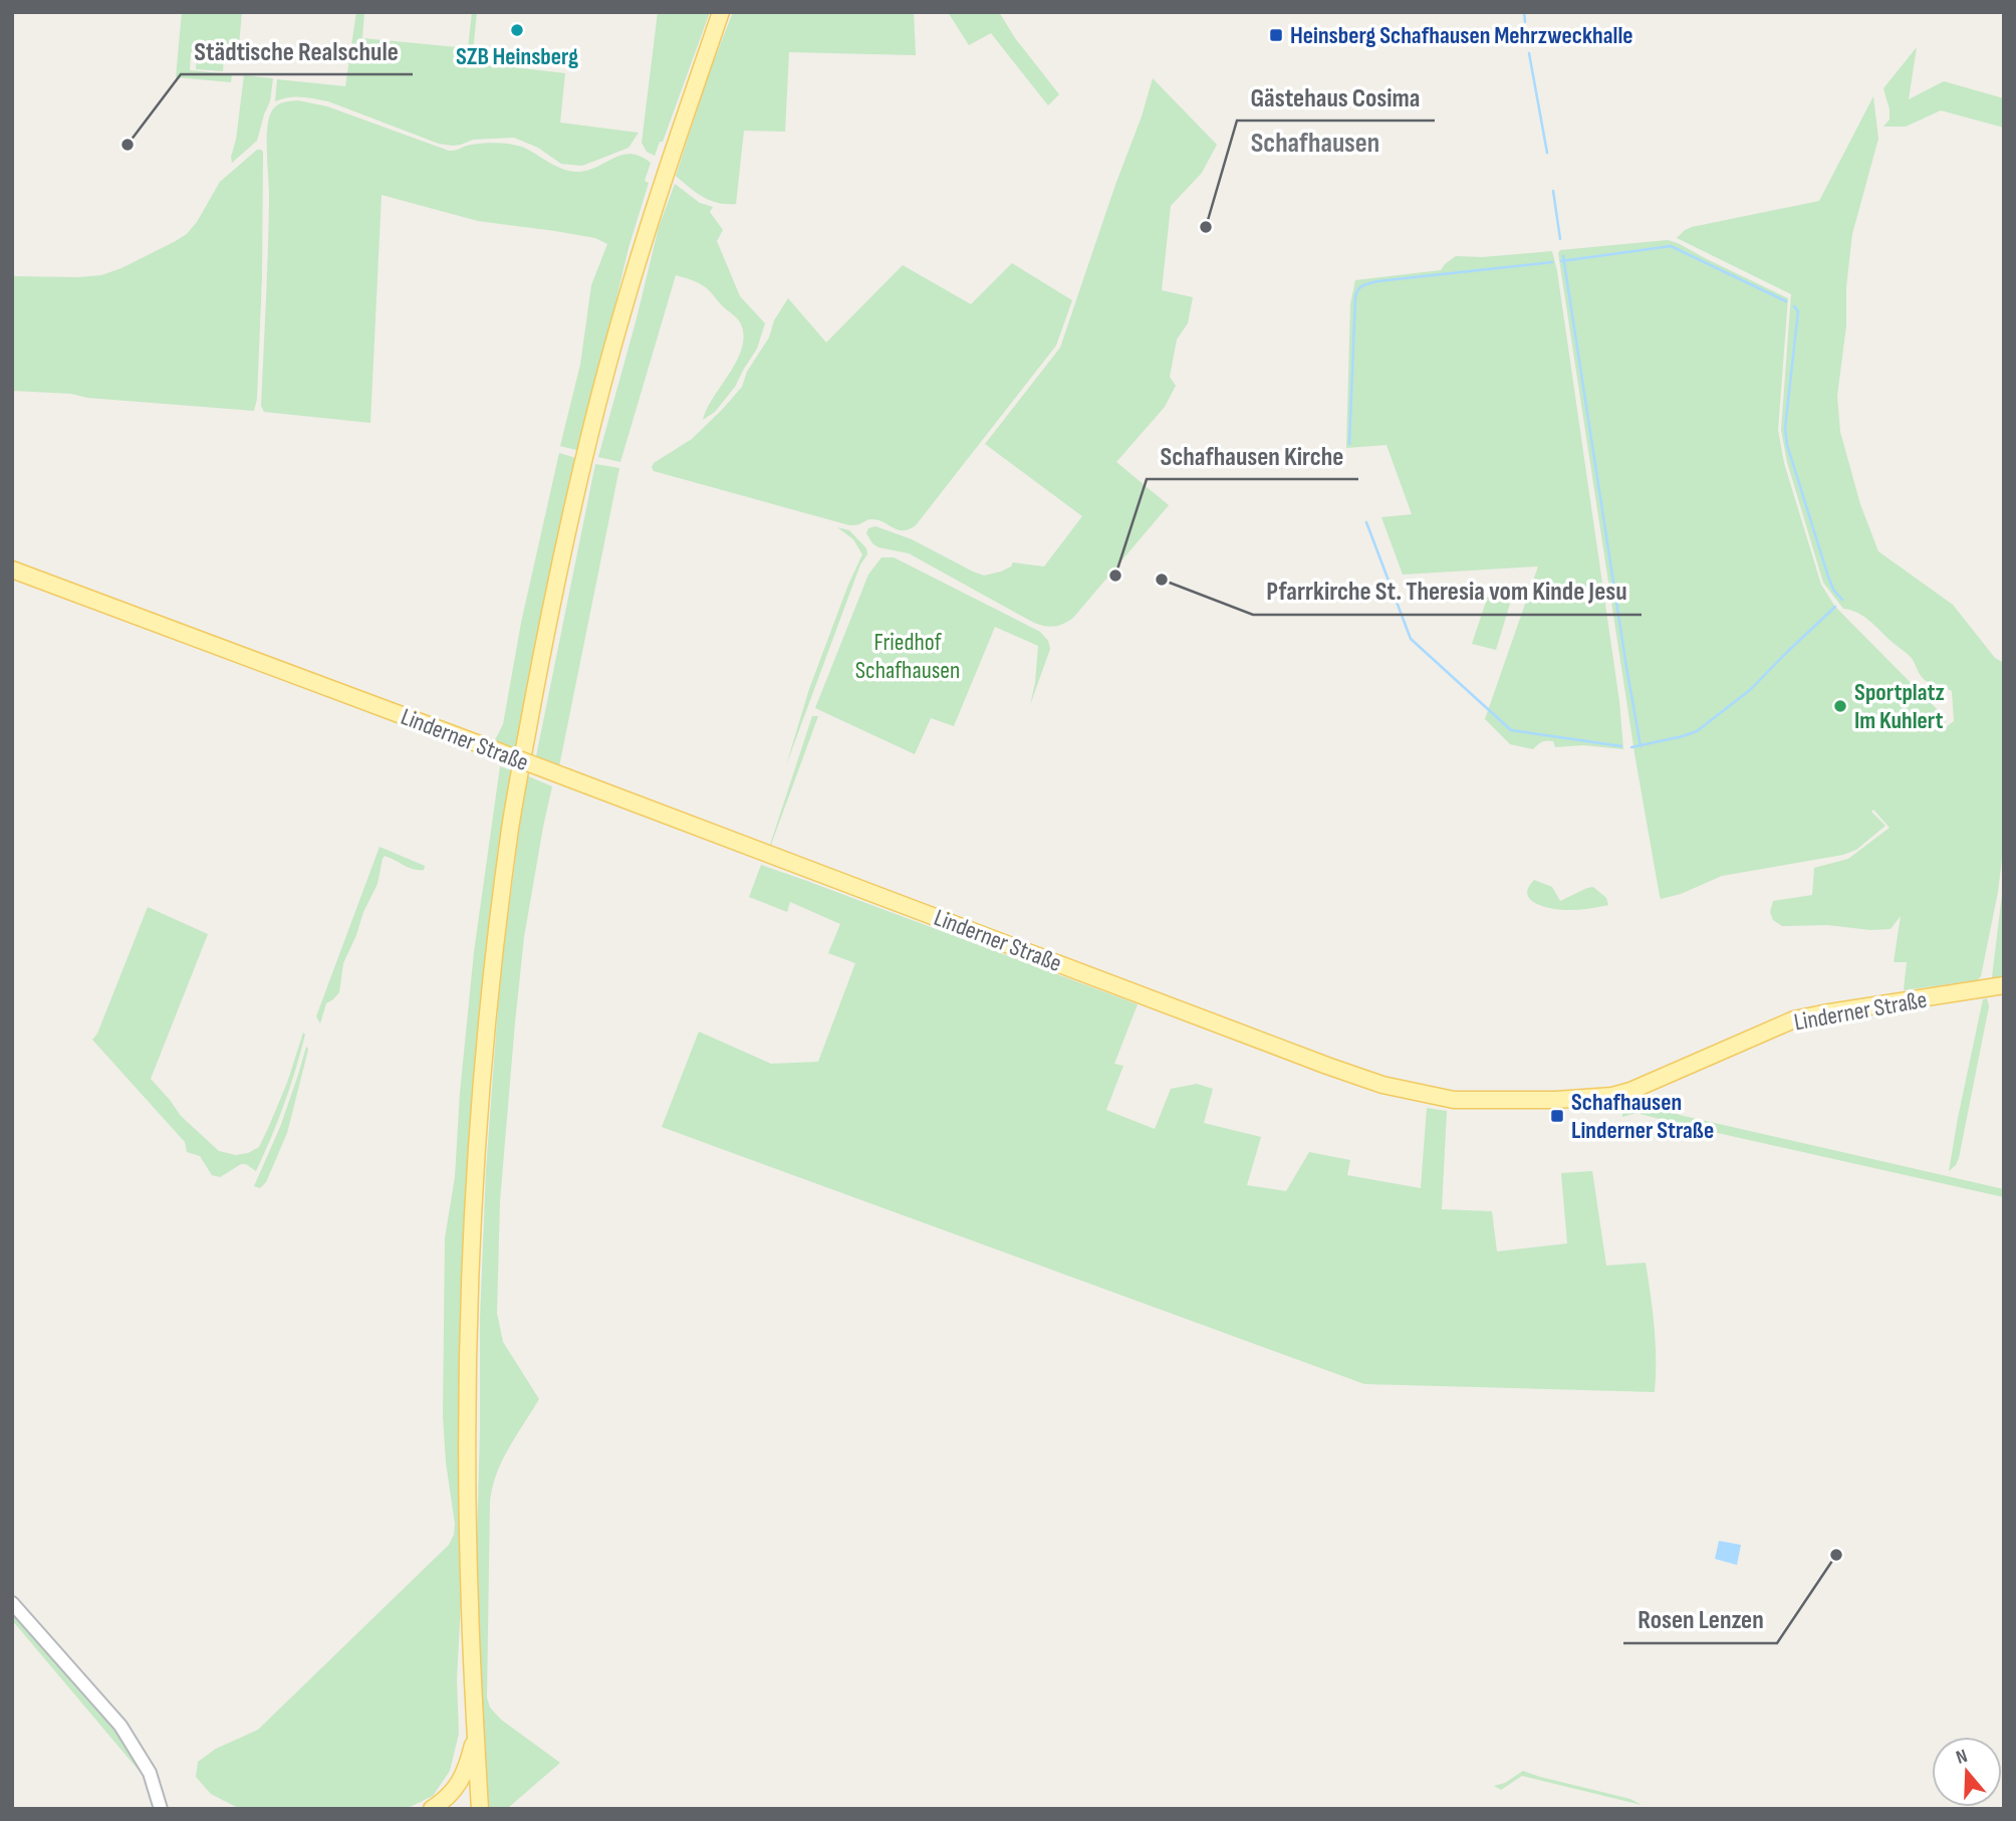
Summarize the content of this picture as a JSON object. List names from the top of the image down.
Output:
{
  "streets": {
    "main road": ["Linderner Straße"]
  },
  "districts": ["Schafhausen"],
  "parks": ["Friedhof Schafhausen"],
  "places": {
    "other": [
      "SZB Heinsberg",
      "Städtische Realschule",
      "Gästehaus Cosima",
      "Schafhausen Kirche",
      "Pfarrkirche St. Theresia vom Kinde Jesu",
      "Sportplatz Im Kuhlert",
      "Rosen Lenzen"
    ],
    "transit": ["Heinsberg Schafhausen Mehrzweckhalle", "Schafhausen Linderner Straße"]
  },
  "north": "top"
}
